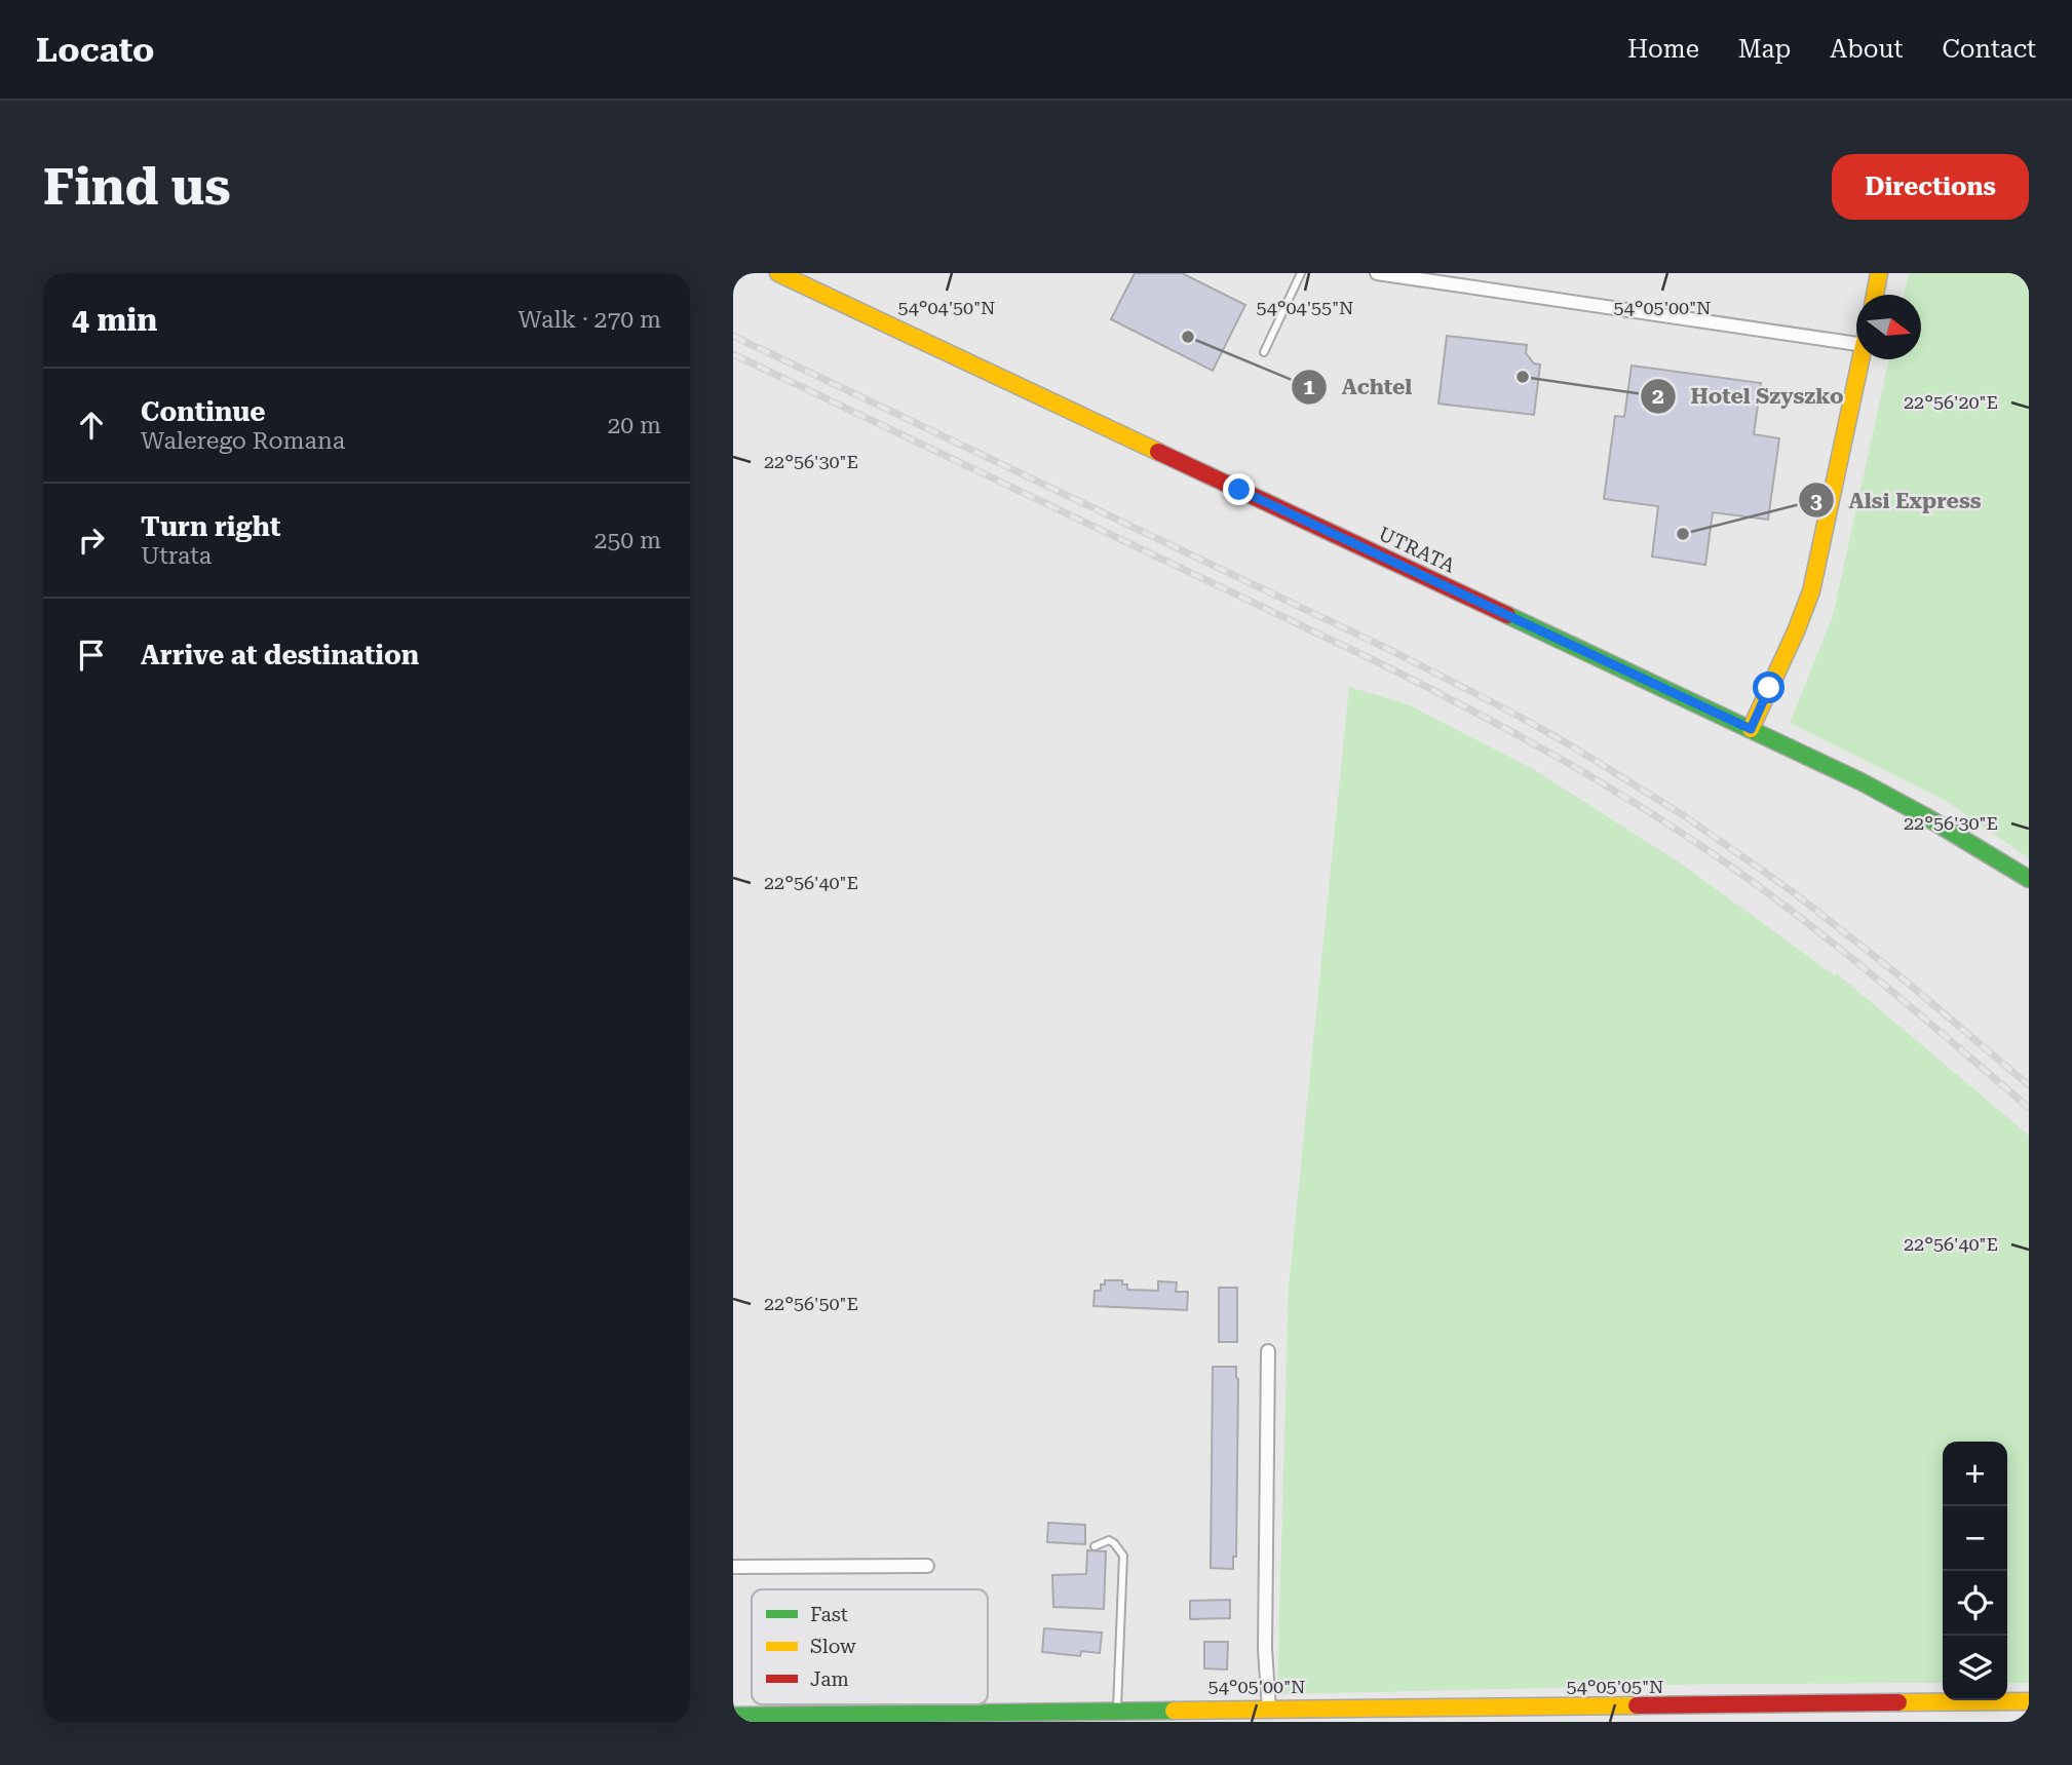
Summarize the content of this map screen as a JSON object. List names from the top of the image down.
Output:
{
  "streets": {
    "street": ["UTRATA"]
  },
  "places": ["Achtel", "Hotel Szyszko", "Alsi Express"],
  "legend": ["Fast", "Slow", "Jam"],
  "north": "right",
  "page": {
    "header": "Locato",
    "nav": [
      "Home",
      "Map",
      "About",
      "Contact"
    ],
    "buttons": "Directions",
    "title": "Find us",
    "heading": ["4 min", "Walk · 270 m"],
    "list": [
      ["Continue", "Walerego Romana", "20 m"],
      ["Turn right", "Utrata", "250 m"],
      "Arrive at destination"
    ],
    "map_buttons": ["+", "−"]
  },
  "coordinates": [
    "54°04'50\"N",
    "54°04'55\"N",
    "54°05'00\"N",
    "22°56'20\"E",
    "22°56'30\"E",
    "22°56'40\"E",
    "22°56'50\"E",
    "54°05'05\"N"
  ]
}
